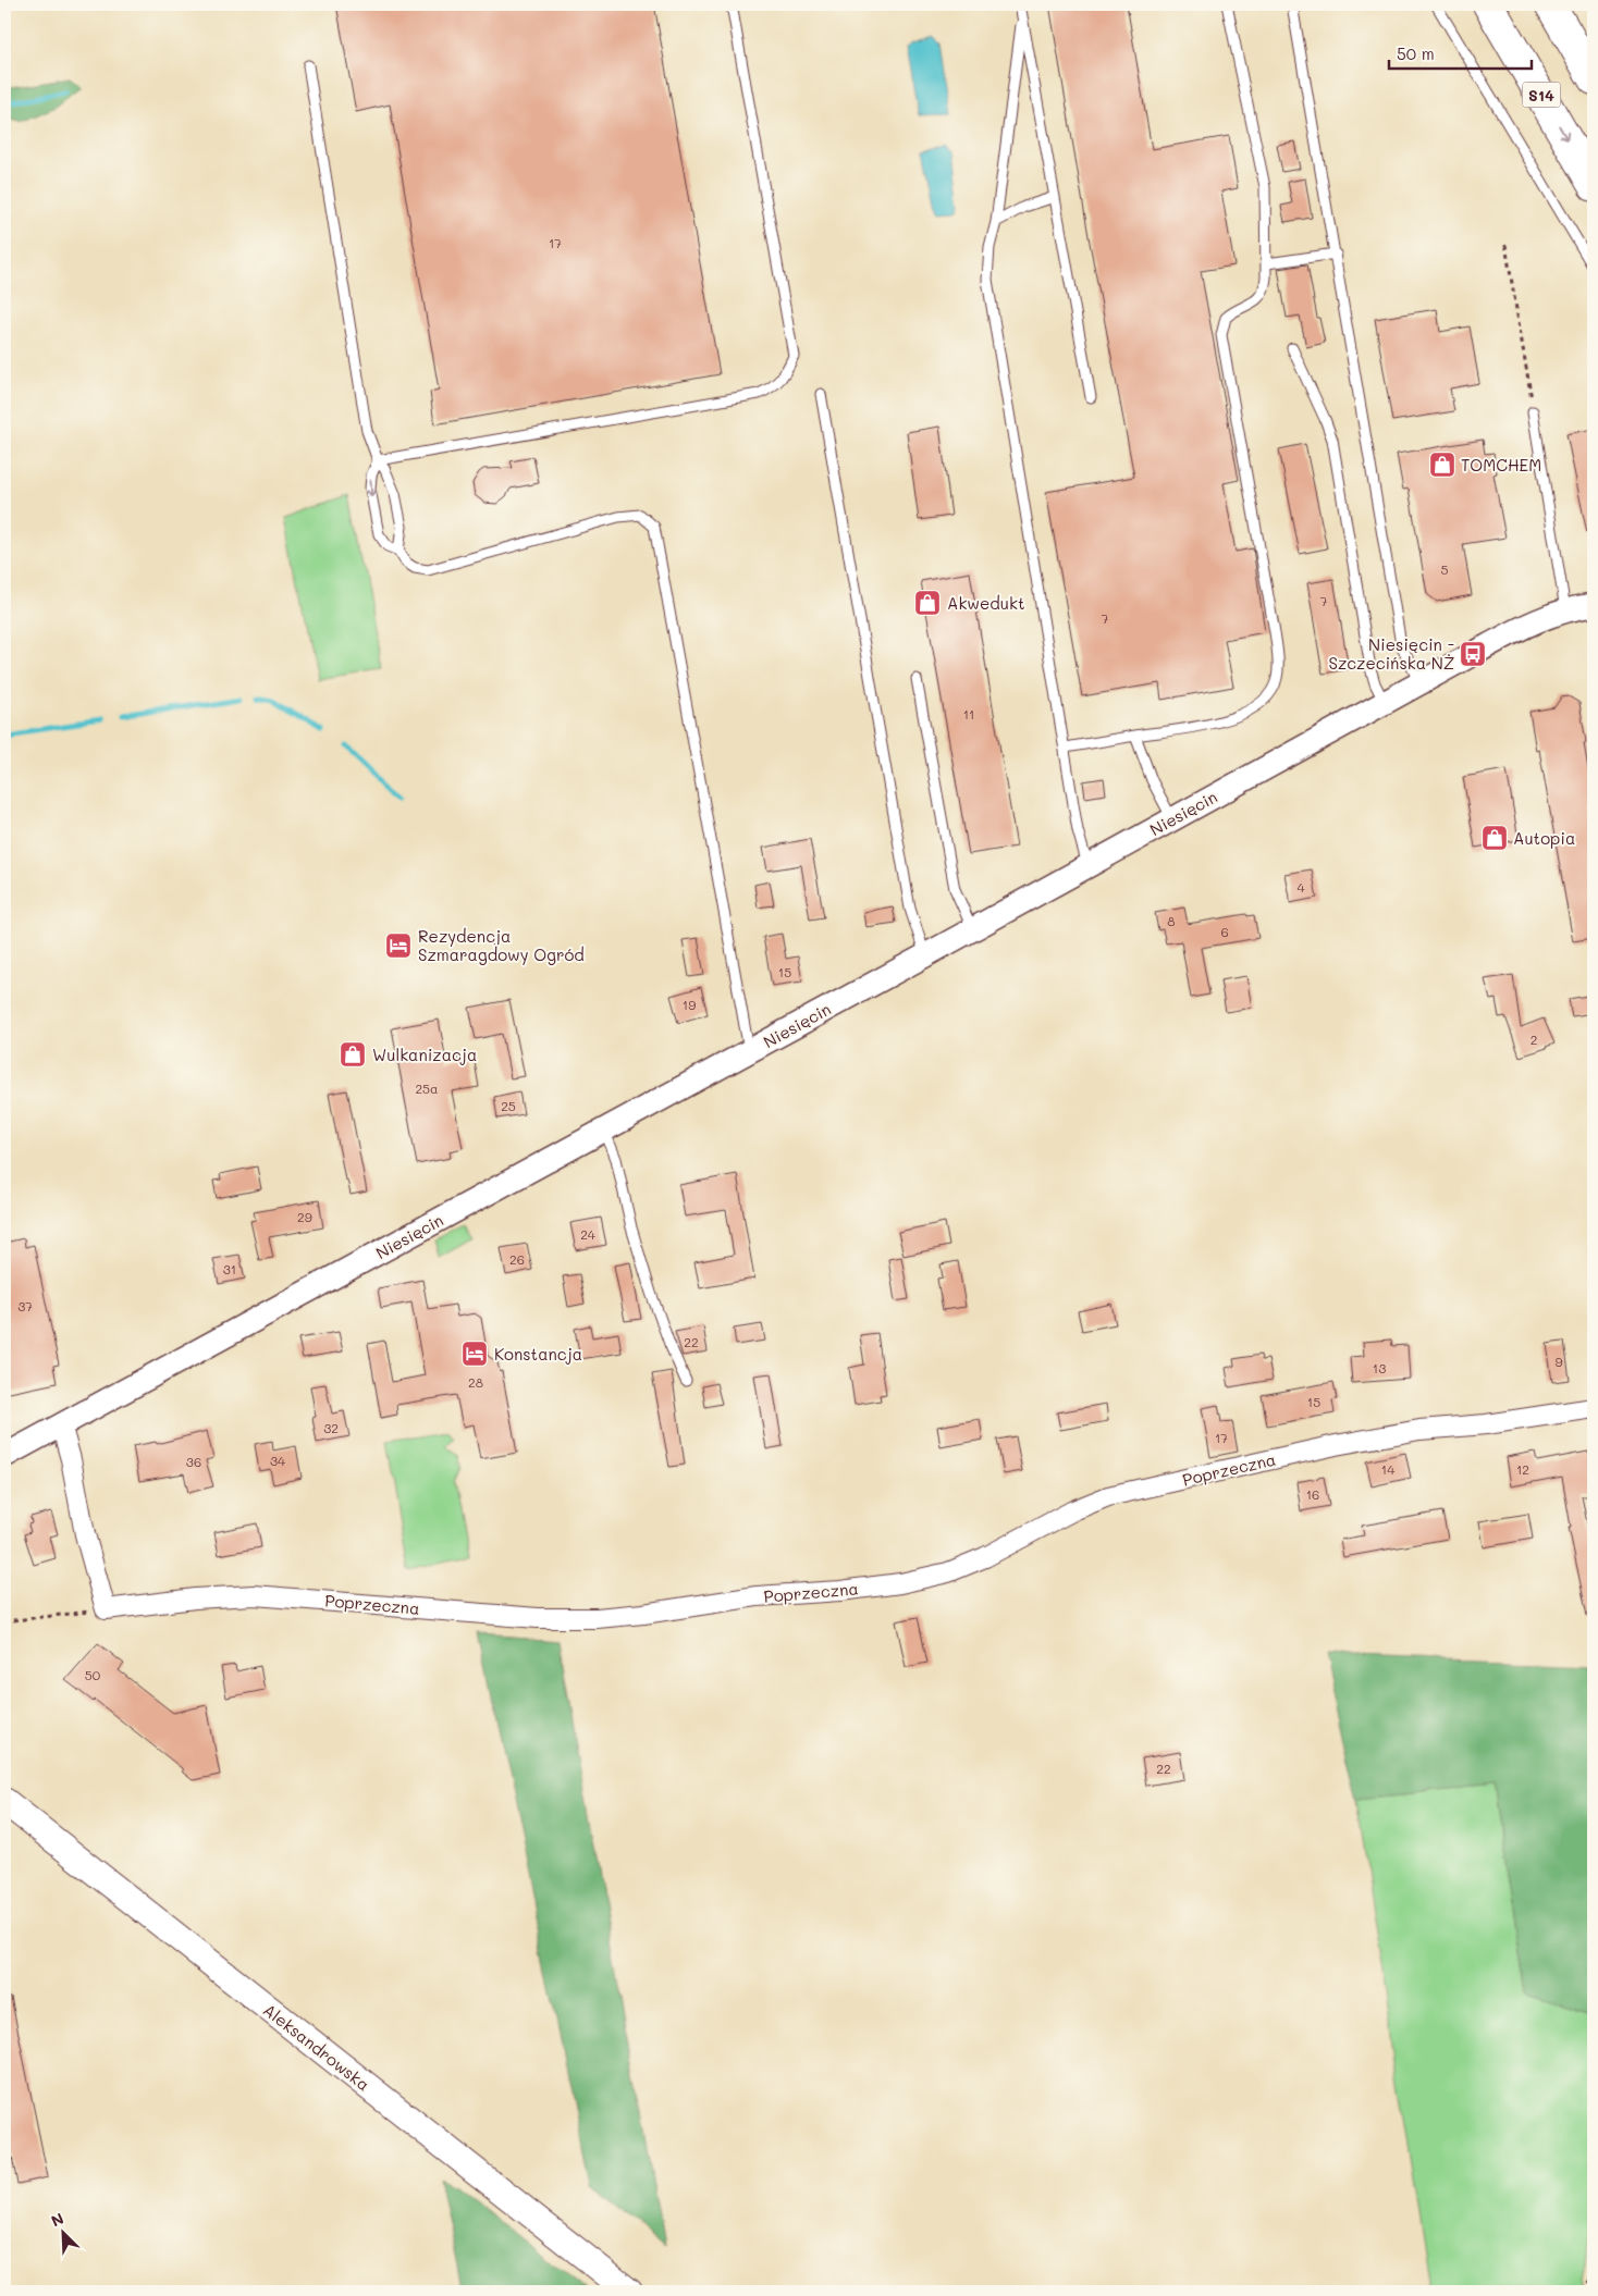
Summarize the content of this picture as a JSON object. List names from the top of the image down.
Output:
{
  "streets": {
    "highway": ["S14"],
    "main road": ["Aleksandrowska"],
    "street": ["Niesięcin", "Poprzeczna"]
  },
  "places": {
    "shop": [
      "TOMCHEM",
      "Akwedukt",
      "Autopia",
      "Wulkanizacja"
    ],
    "bus stop": ["Niesięcin - Szczecińska NŻ"],
    "hotel": ["Rezydencja Szmaragdowy Ogród", "Konstancja"]
  },
  "house_numbers": [
    "17",
    "5",
    "7",
    "7",
    "11",
    "4",
    "8",
    "6",
    "15",
    "19",
    "2",
    "25a",
    "25",
    "29",
    "24",
    "26",
    "31",
    "37",
    "22",
    "9",
    "13",
    "28",
    "15",
    "32",
    "17",
    "34",
    "36",
    "14",
    "12",
    "16",
    "50",
    "22"
  ],
  "scale_bar": "50 m",
  "north": "top left"
}
